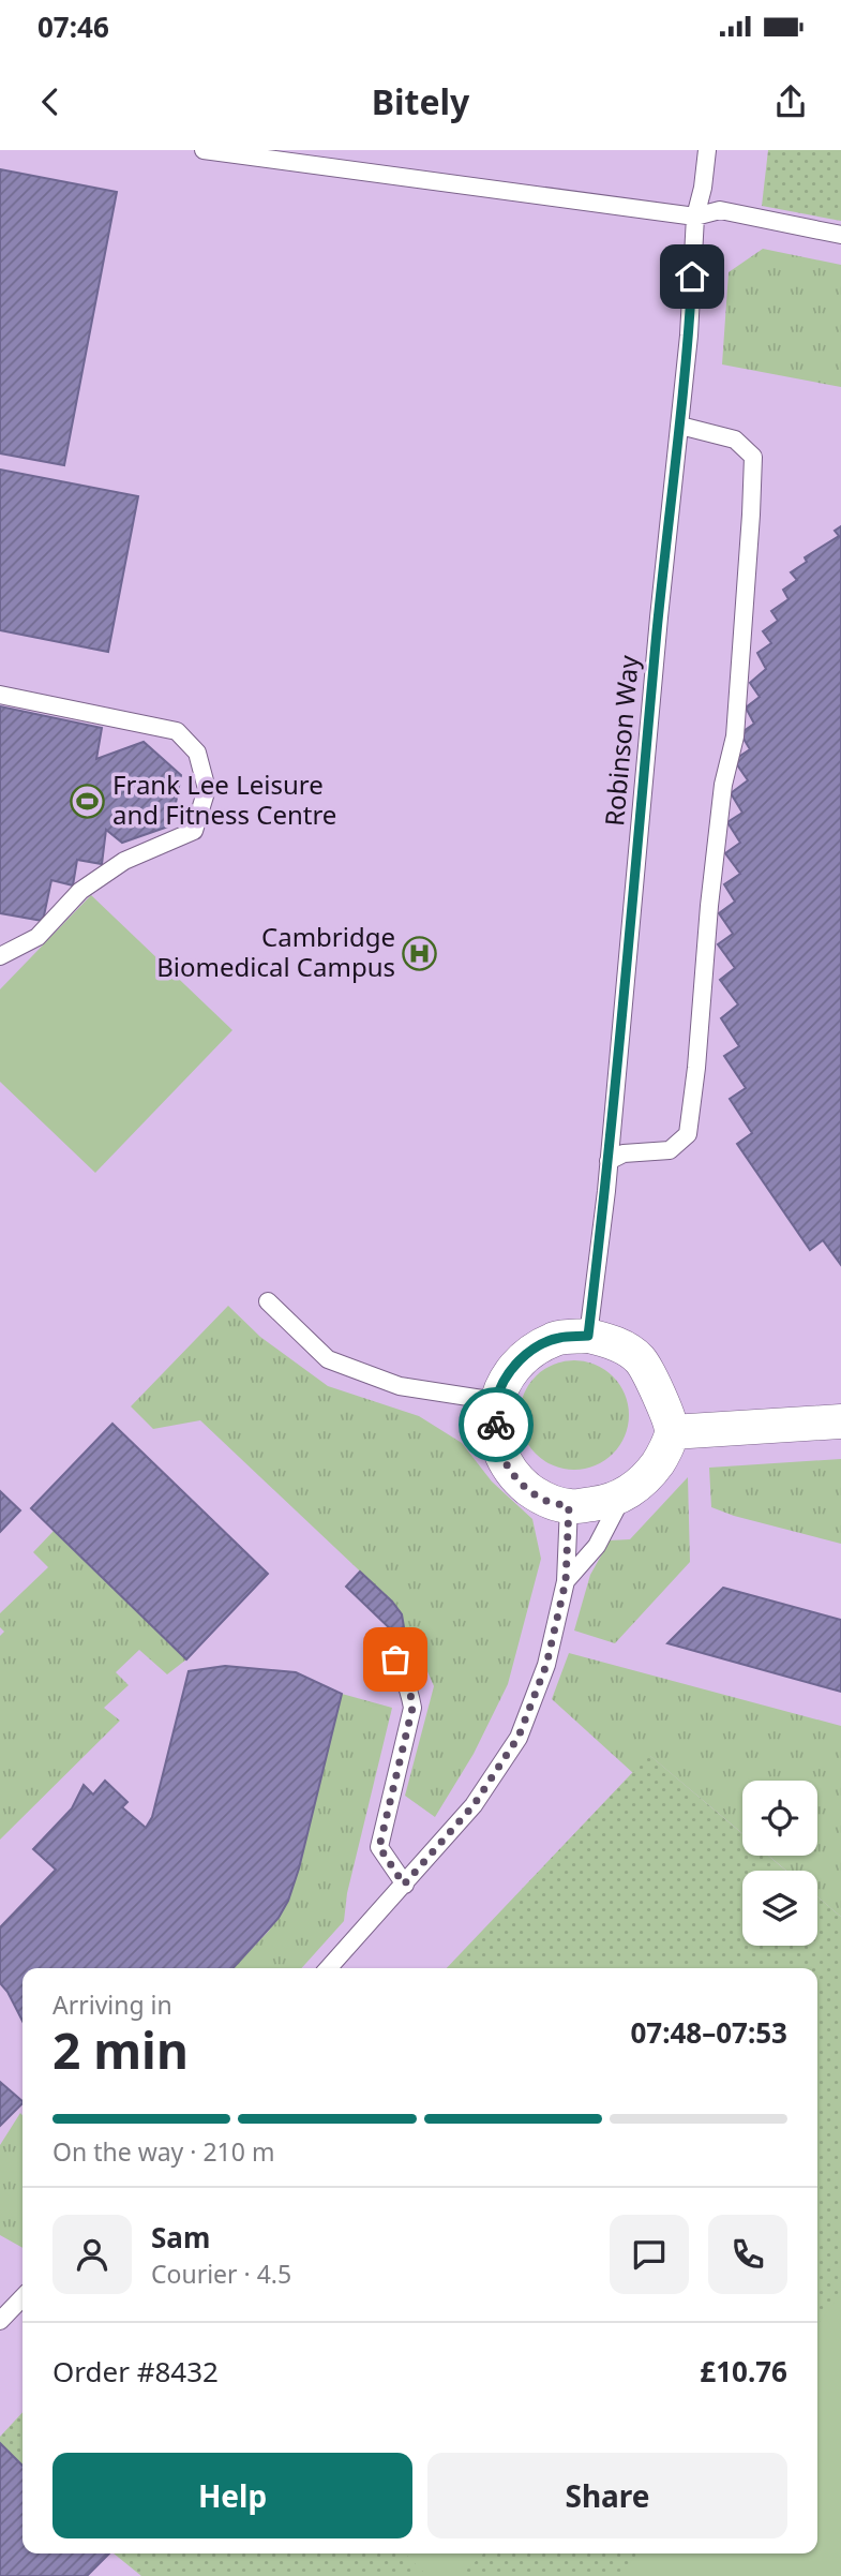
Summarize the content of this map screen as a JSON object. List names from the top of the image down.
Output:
{
  "streets": {
    "lane": ["Robinson Way"]
  },
  "places": {
    "sports": ["Frank Lee Leisure and Fitness Centre"],
    "hospital": ["Cambridge Biomedical Campus"]
  },
  "page": {
    "status": "07:46",
    "header": "Bitely",
    "heading": ["2 min", "Arriving in", "07:48–07:53"],
    "panel": [
      "Sam",
      "Courier · 4.5",
      "Order #8432",
      "£10.76"
    ],
    "bar": "On the way · 210 m",
    "buttons": ["Help", "Share"]
  }
}
